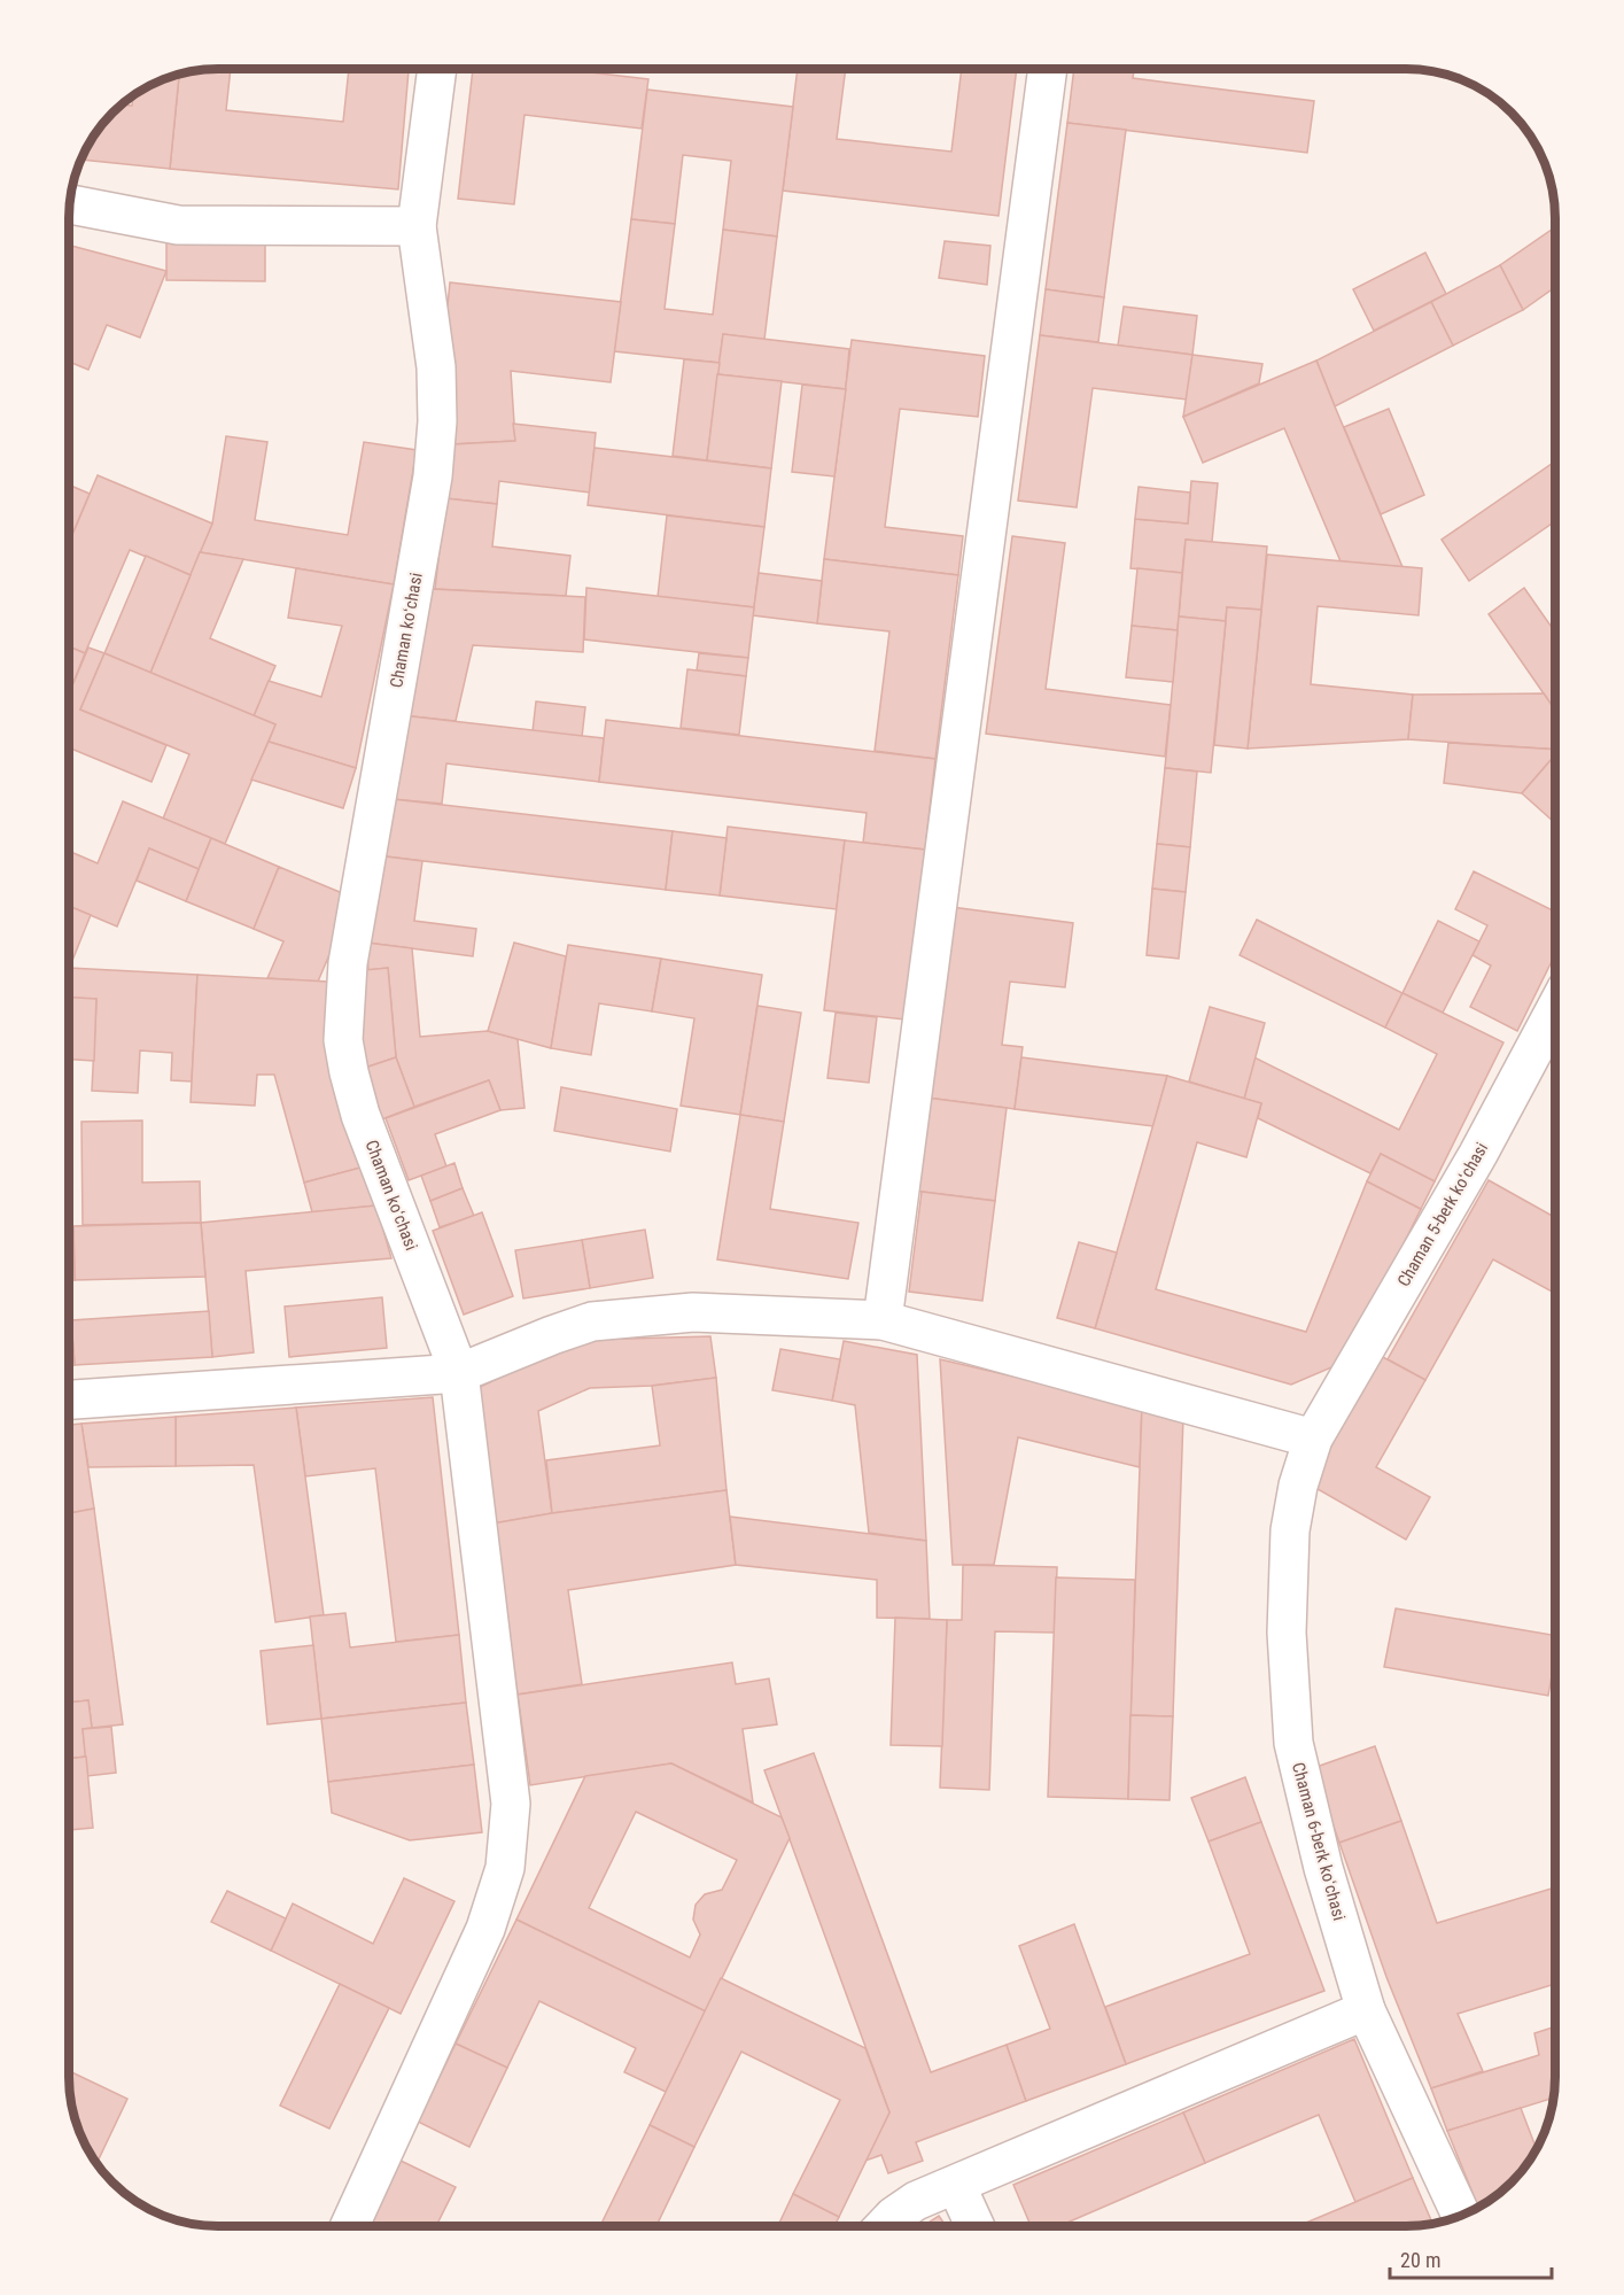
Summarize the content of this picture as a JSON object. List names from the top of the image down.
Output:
{
  "streets": {
    "street": ["Chaman koʻchasi", "Chaman 5-berk koʻchasi", "Chaman 6-berk koʻchasi"]
  },
  "crossings": [
    ["Chaman 5-berk koʻchasi", "Chaman 6-berk koʻchasi"]
  ],
  "scale_bar": "20 m"
}
